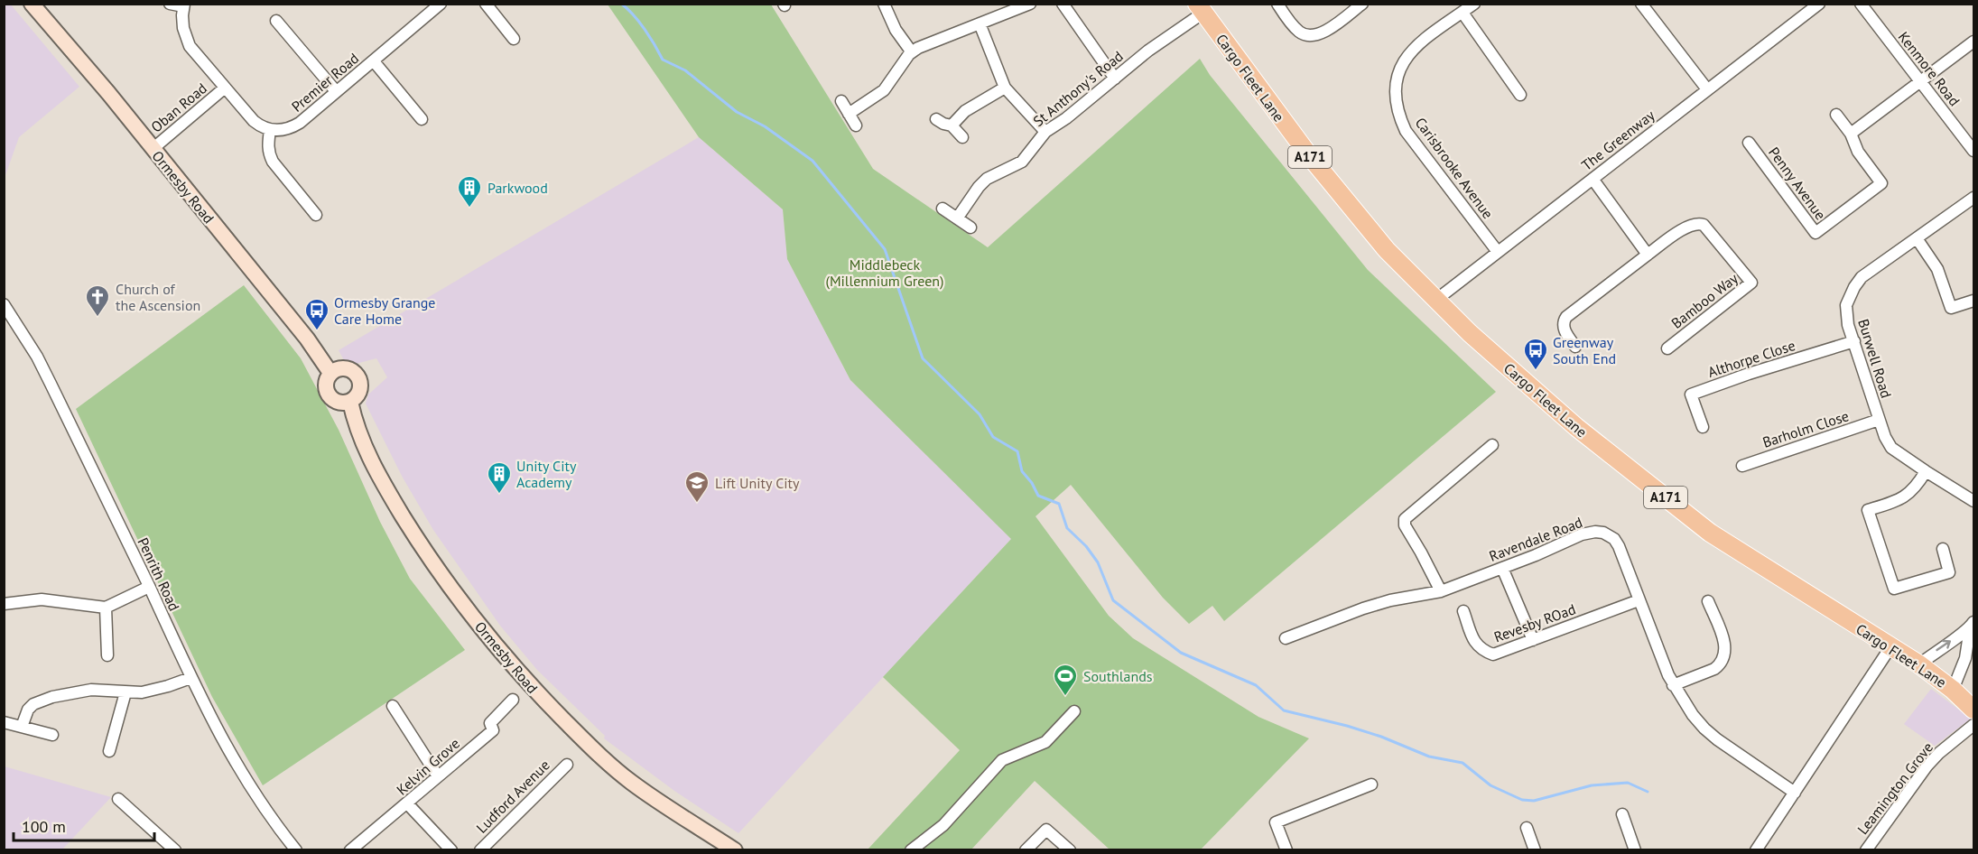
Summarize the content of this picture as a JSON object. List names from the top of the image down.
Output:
{
  "streets": {
    "main road": ["Cargo Fleet Lane", "A171"],
    "street": [
      "Kenmore Road",
      "Premier Road",
      "St Anthony's Road",
      "Oban Road",
      "The Greenway",
      "Carisbrooke Avenue",
      "Penny Avenue",
      "Ormesby Road",
      "Bamboo Way",
      "Althorpe Close",
      "Burwell Road",
      "Barholm Close",
      "Ravendale Road",
      "Penrith Road",
      "Revesby ROad",
      "Kelvin Grove",
      "Leamington Grove",
      "Ludford Avenue"
    ]
  },
  "crossings": [
    ["Cargo Fleet Lane", "St Anthony's Road"],
    ["Cargo Fleet Lane", "The Greenway"],
    ["Oban Road", "Ormesby Road"],
    ["The Greenway", "Carisbrooke Avenue"],
    ["Althorpe Close", "Burwell Road"],
    ["Burwell Road", "Barholm Close"],
    ["Ravendale Road", "Revesby ROad"]
  ],
  "parks": ["Middlebeck (Millennium Green)"],
  "places": {
    "building": ["Parkwood", "Unity City Academy"],
    "church": ["Church of the Ascension"],
    "bus stop": ["Ormesby Grange Care Home", "Greenway South End"],
    "school or university": ["Lift Unity City"],
    "sports": ["Southlands"]
  },
  "scale_bar": "100 m"
}
